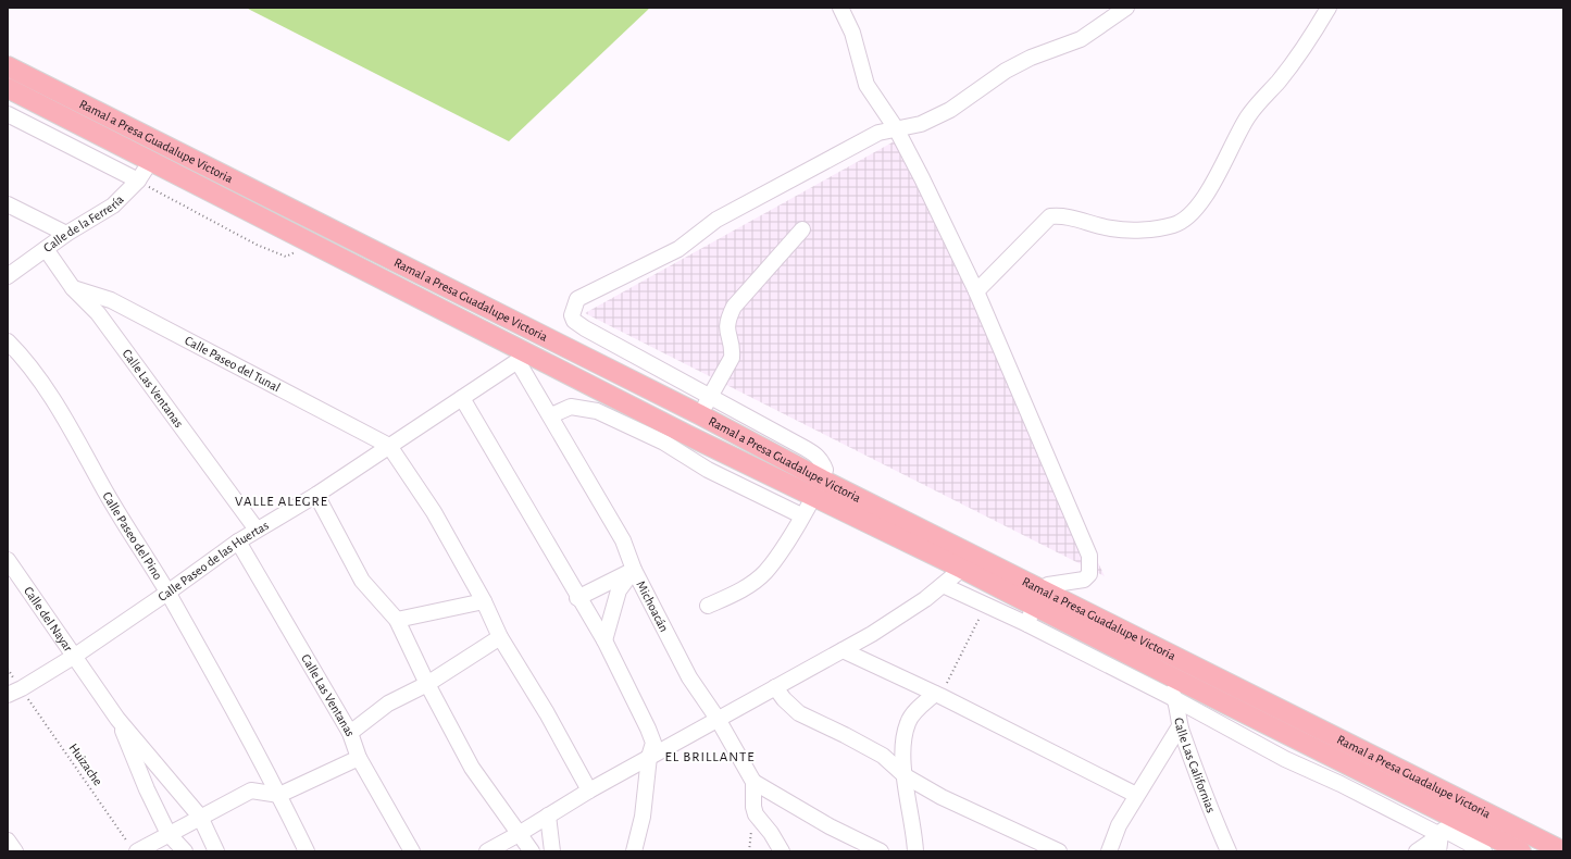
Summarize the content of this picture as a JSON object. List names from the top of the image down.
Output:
{
  "streets": {
    "main road": ["Ramal a Presa Guadalupe Victoria"],
    "street": [
      "Calle de la Ferrería",
      "Calle Paseo del Tunal",
      "Calle Las Ventanas",
      "Calle Paseo del Pino",
      "Calle Paseo de las Huertas",
      "Michoacán",
      "Calle del Nayar",
      "Calle Las Californias"
    ],
    "path": ["Huizache"]
  },
  "crossings": [
    ["Ramal a Presa Guadalupe Victoria", "Calle de la Ferrería"],
    ["Ramal a Presa Guadalupe Victoria", "Calle Paseo de las Huertas"],
    ["Ramal a Presa Guadalupe Victoria", "Michoacán"],
    ["Ramal a Presa Guadalupe Victoria", "Calle Las Californias"],
    ["Calle de la Ferrería", "Calle Las Ventanas"],
    ["Calle Paseo del Tunal", "Calle Las Ventanas"],
    ["Calle Paseo del Tunal", "Calle Paseo de las Huertas"],
    ["Calle Las Ventanas", "Calle Paseo de las Huertas"],
    ["Calle Paseo del Pino", "Calle Paseo de las Huertas"],
    ["Calle Paseo de las Huertas", "Michoacán"],
    ["Calle Paseo de las Huertas", "Calle del Nayar"],
    ["Calle Paseo de las Huertas", "Huizache"]
  ],
  "districts": ["VALLE ALEGRE", "EL BRILLANTE"]
}
